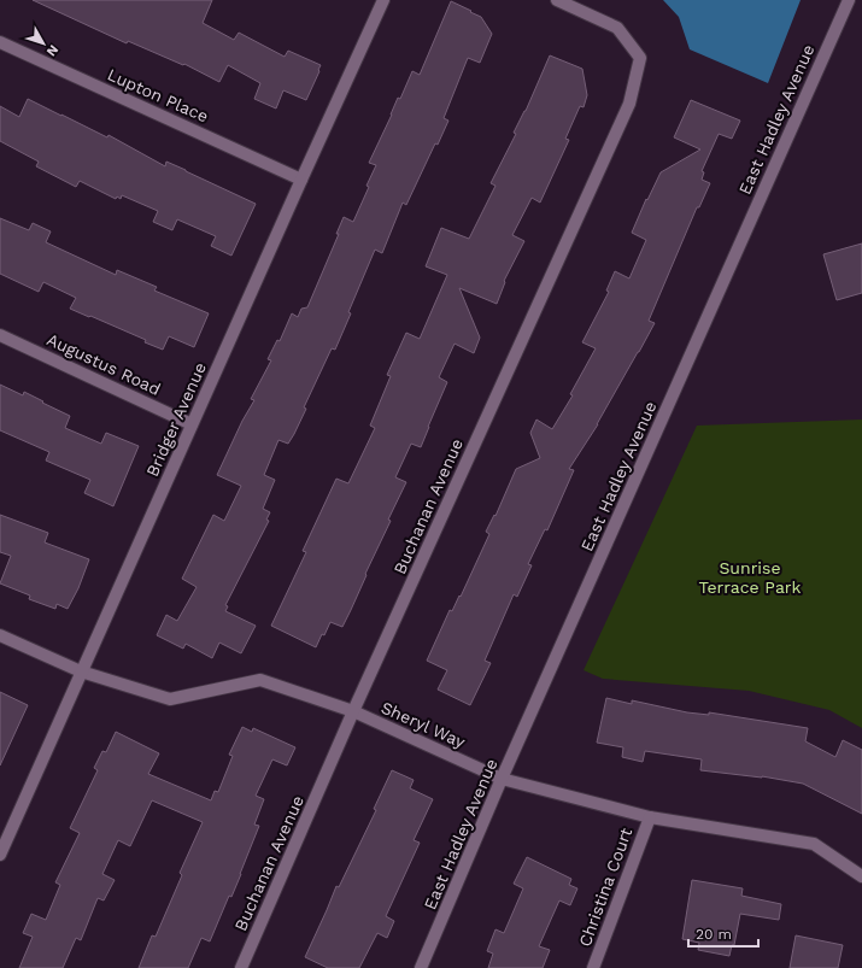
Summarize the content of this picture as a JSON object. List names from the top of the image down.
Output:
{
  "streets": {
    "street": [
      "Lupton Place",
      "East Hadley Avenue",
      "Augustus Road",
      "Bridger Avenue",
      "Buchanan Avenue",
      "Sheryl Way",
      "Christina Court"
    ]
  },
  "crossings": [
    ["Lupton Place", "Bridger Avenue"],
    ["East Hadley Avenue", "Sheryl Way"],
    ["Augustus Road", "Bridger Avenue"],
    ["Bridger Avenue", "Sheryl Way"],
    ["Buchanan Avenue", "Sheryl Way"],
    ["Sheryl Way", "Christina Court"]
  ],
  "parks": ["Sunrise Terrace Park"],
  "scale_bar": "20 m",
  "north": "bottom right"
}
